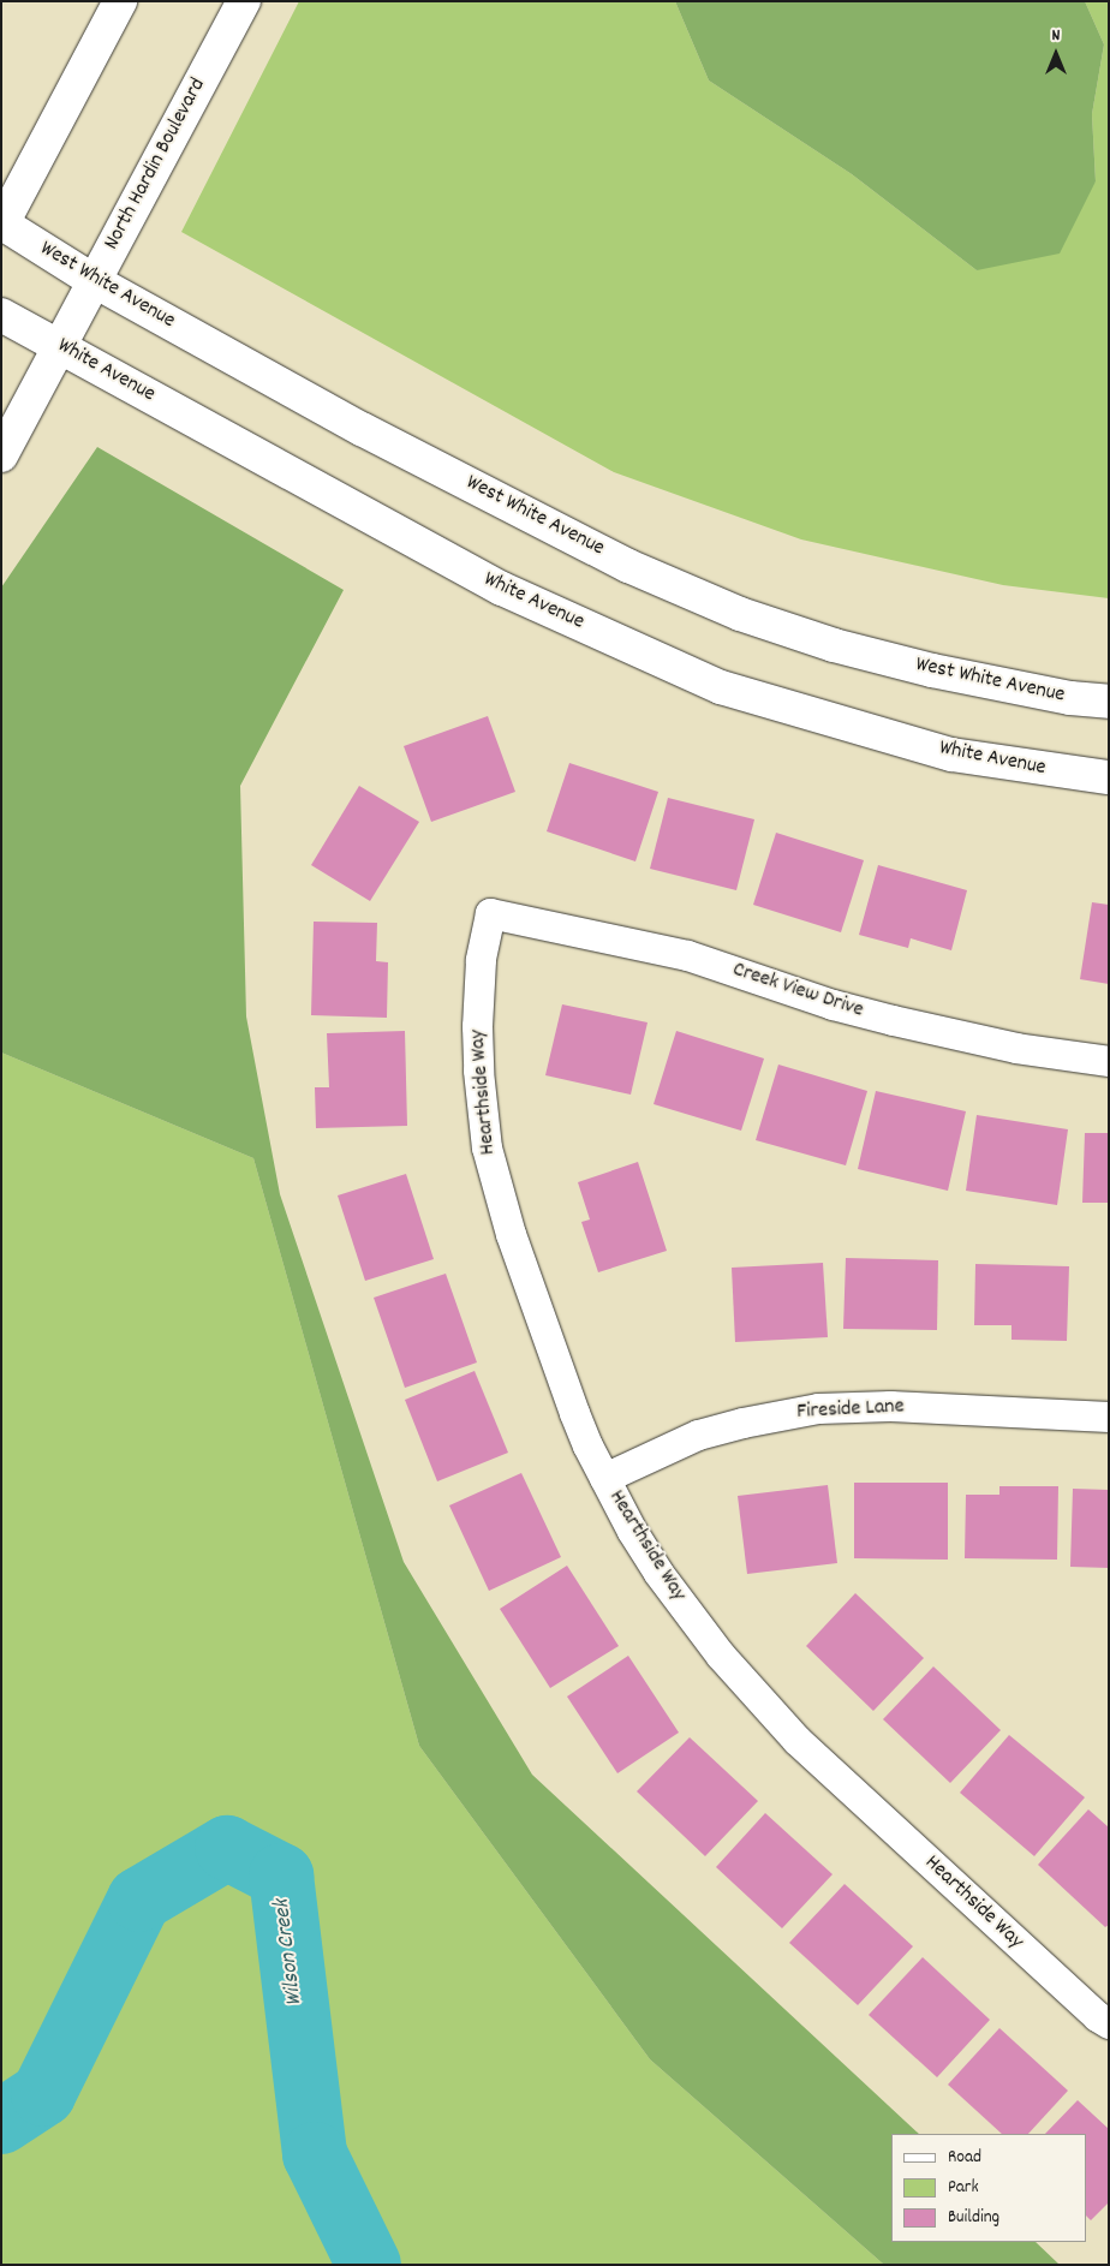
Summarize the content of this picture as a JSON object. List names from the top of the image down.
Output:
{
  "streets": {
    "main road": ["North Hardin Boulevard", "West White Avenue", "White Avenue"],
    "street": ["Creek View Drive", "Hearthside Way", "Fireside Lane"]
  },
  "crossings": [
    ["North Hardin Boulevard", "West White Avenue"],
    ["North Hardin Boulevard", "White Avenue"],
    ["Creek View Drive", "Hearthside Way"],
    ["Hearthside Way", "Fireside Lane"]
  ],
  "water": ["Wilson Creek"],
  "legend": ["Road", "Park", "Building"],
  "north": "top"
}
